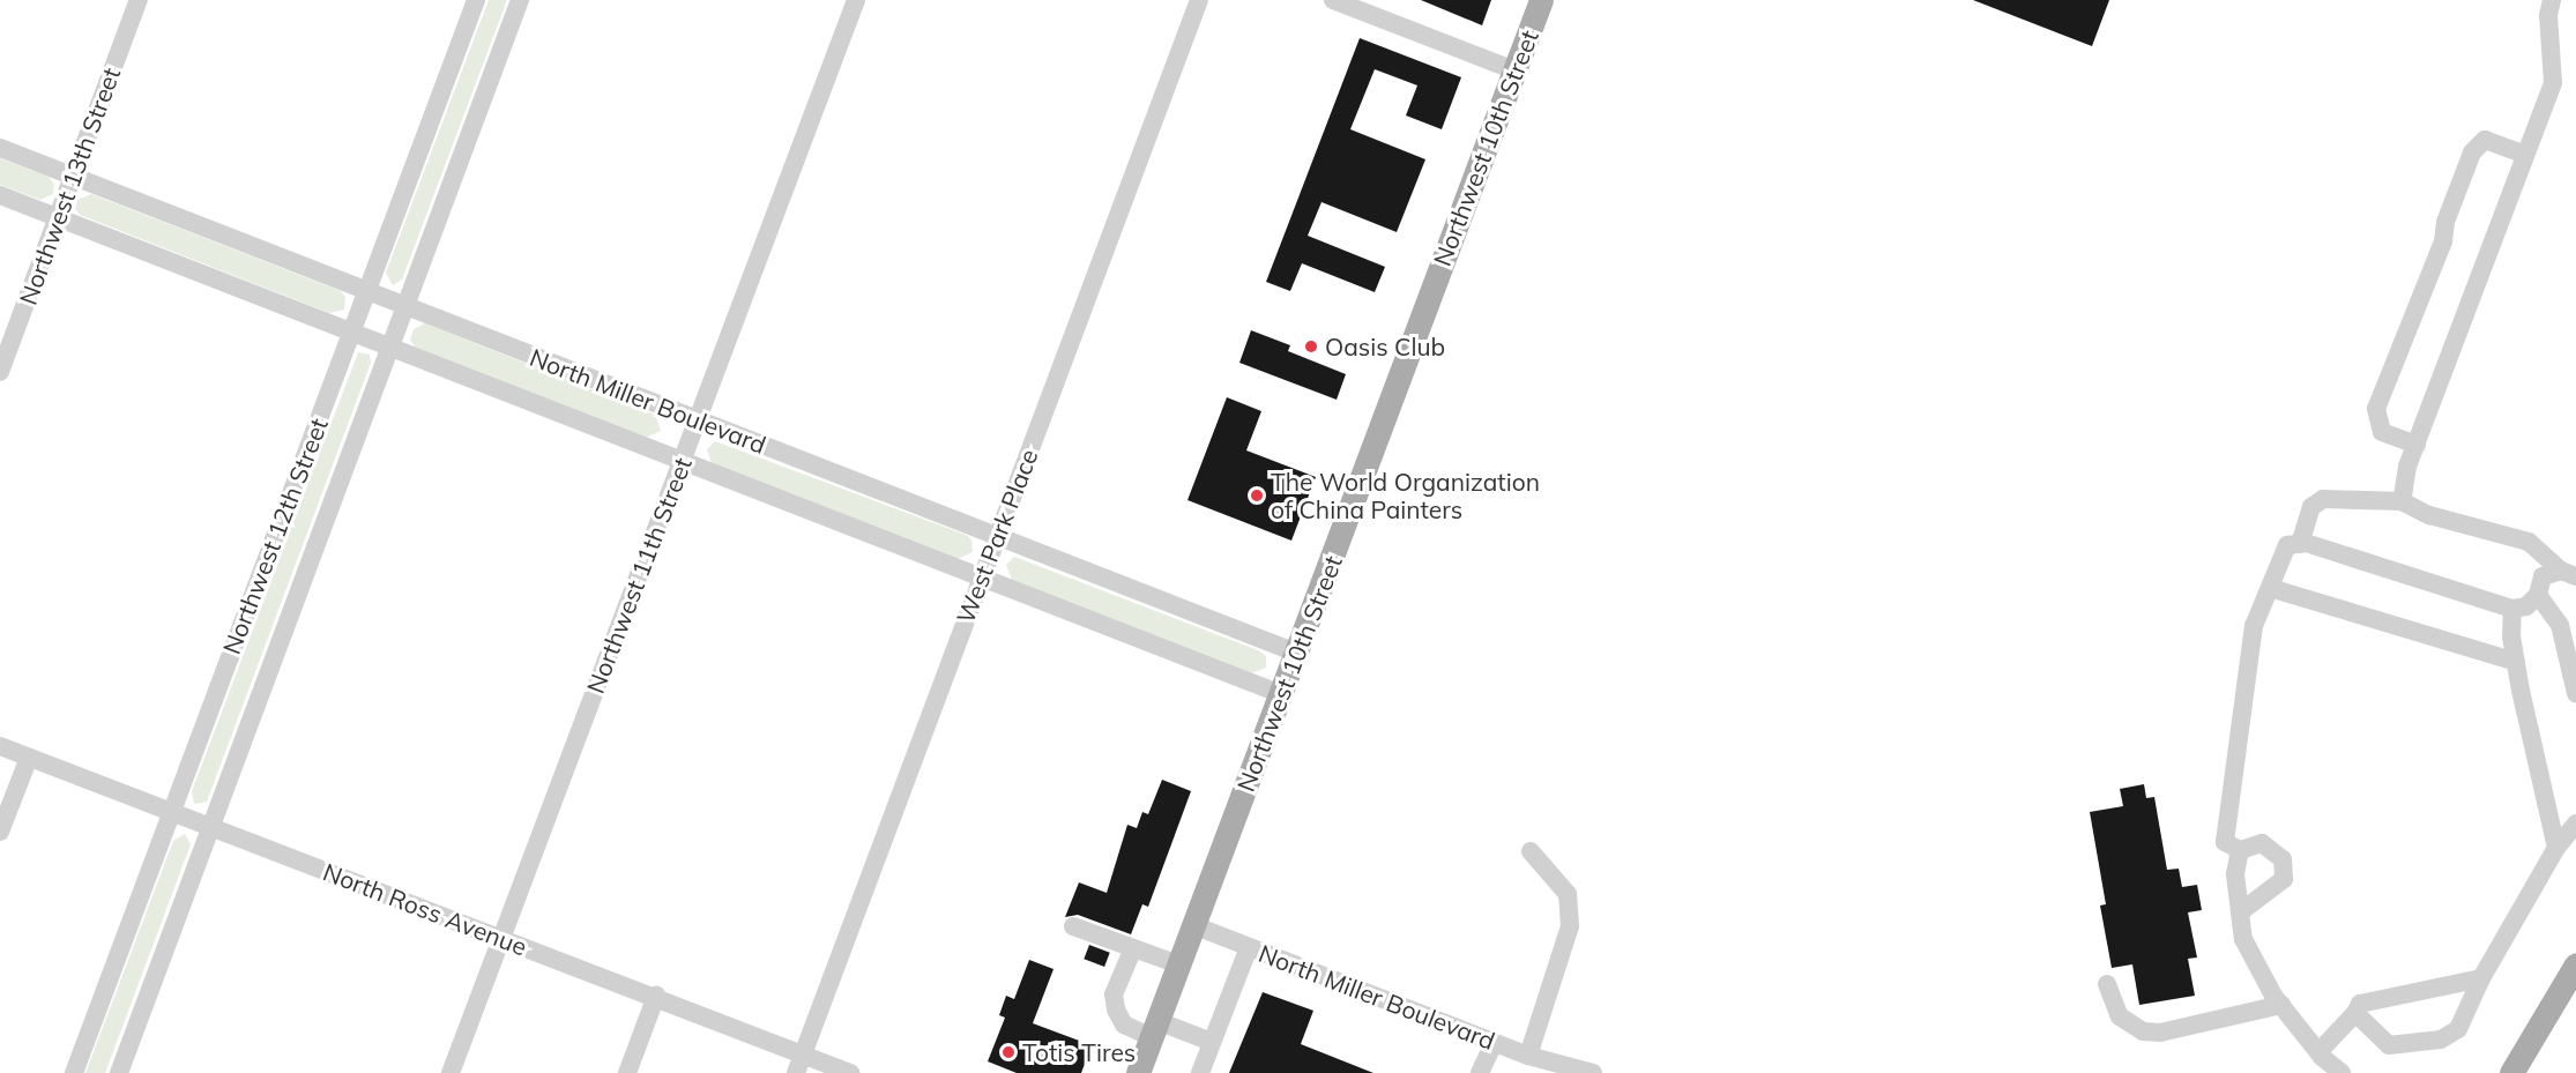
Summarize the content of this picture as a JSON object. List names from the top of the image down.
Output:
{
  "streets": {
    "main road": ["Northwest 10th Street"],
    "street": [
      "Northwest 13th Street",
      "North Miller Boulevard",
      "Northwest 12th Street",
      "West Park Place",
      "Northwest 11th Street",
      "North Ross Avenue"
    ]
  },
  "crossings": [
    ["Northwest 10th Street", "North Miller Boulevard"],
    ["Northwest 13th Street", "North Miller Boulevard"],
    ["North Miller Boulevard", "Northwest 12th Street"],
    ["North Miller Boulevard", "West Park Place"],
    ["North Miller Boulevard", "Northwest 11th Street"],
    ["Northwest 12th Street", "North Ross Avenue"],
    ["West Park Place", "North Ross Avenue"],
    ["Northwest 11th Street", "North Ross Avenue"]
  ],
  "places": ["Oasis Club", "The World Organization of China Painters", "Totis Tires"]
}
